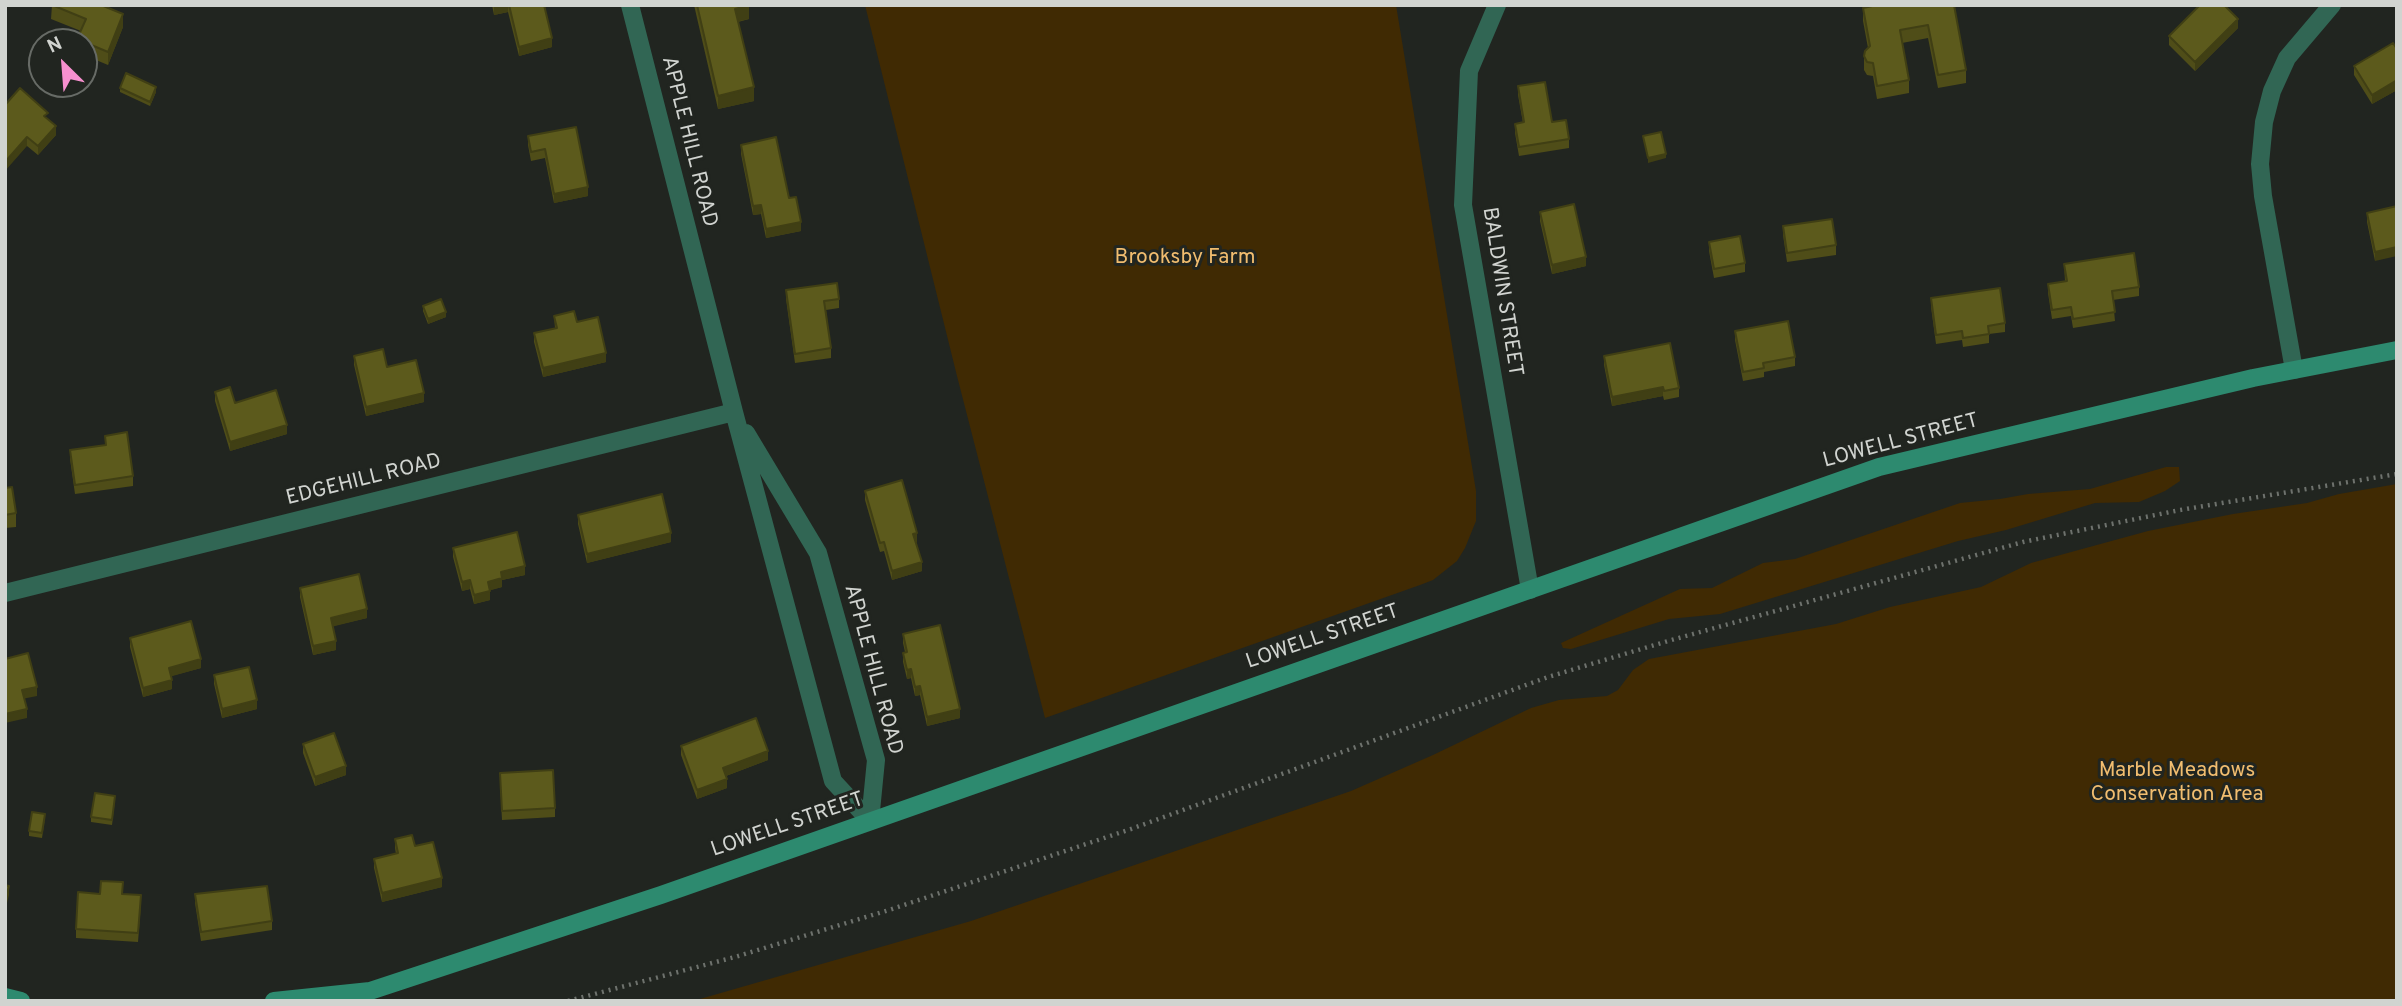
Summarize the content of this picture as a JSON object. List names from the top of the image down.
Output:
{
  "streets": {
    "main road": ["LOWELL STREET"],
    "street": ["APPLE HILL ROAD", "BALDWIN STREET", "EDGEHILL ROAD"]
  },
  "crossings": [
    ["APPLE HILL ROAD", "LOWELL STREET"],
    ["APPLE HILL ROAD", "EDGEHILL ROAD"],
    ["BALDWIN STREET", "LOWELL STREET"]
  ],
  "parks": ["Brooksby Farm", "Marble Meadows Conservation Area"],
  "north": "top left"
}
